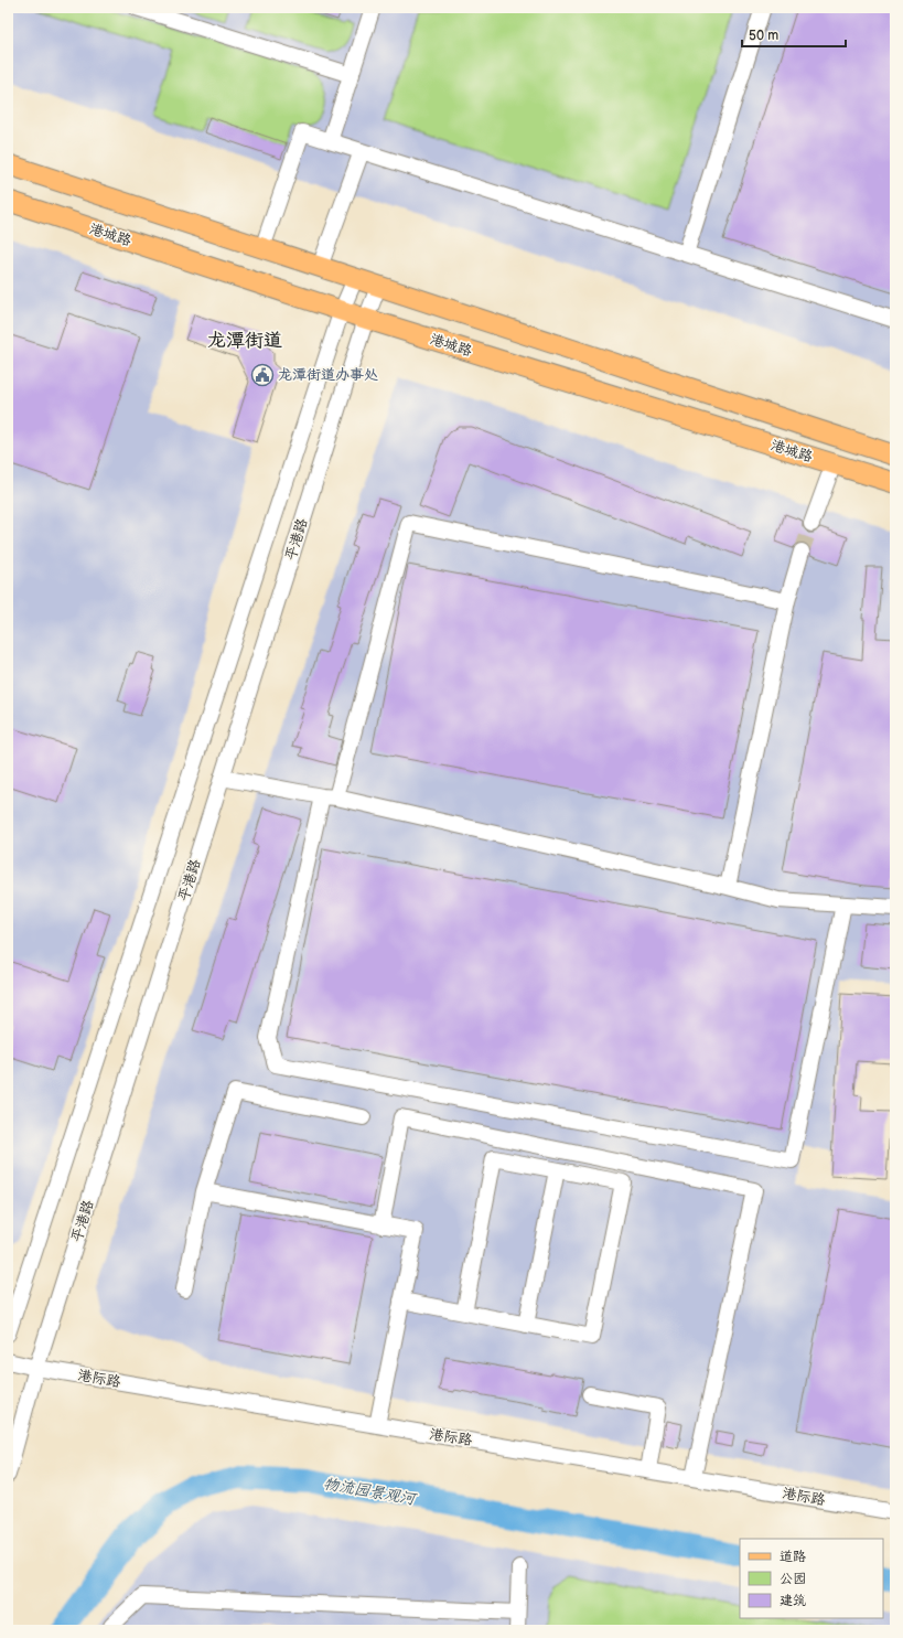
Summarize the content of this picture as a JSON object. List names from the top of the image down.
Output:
{
  "streets": {
    "main road": ["港城路"],
    "street": ["平港路", "港际路"]
  },
  "crossings": [
    ["港城路", "平港路"],
    ["平港路", "港际路"]
  ],
  "districts": ["龙潭街道"],
  "water": ["物流园景观河"],
  "places": {
    "public building": ["龙潭街道办事处"]
  },
  "legend": ["道路", "公园", "建筑"],
  "scale_bar": "50 m"
}
